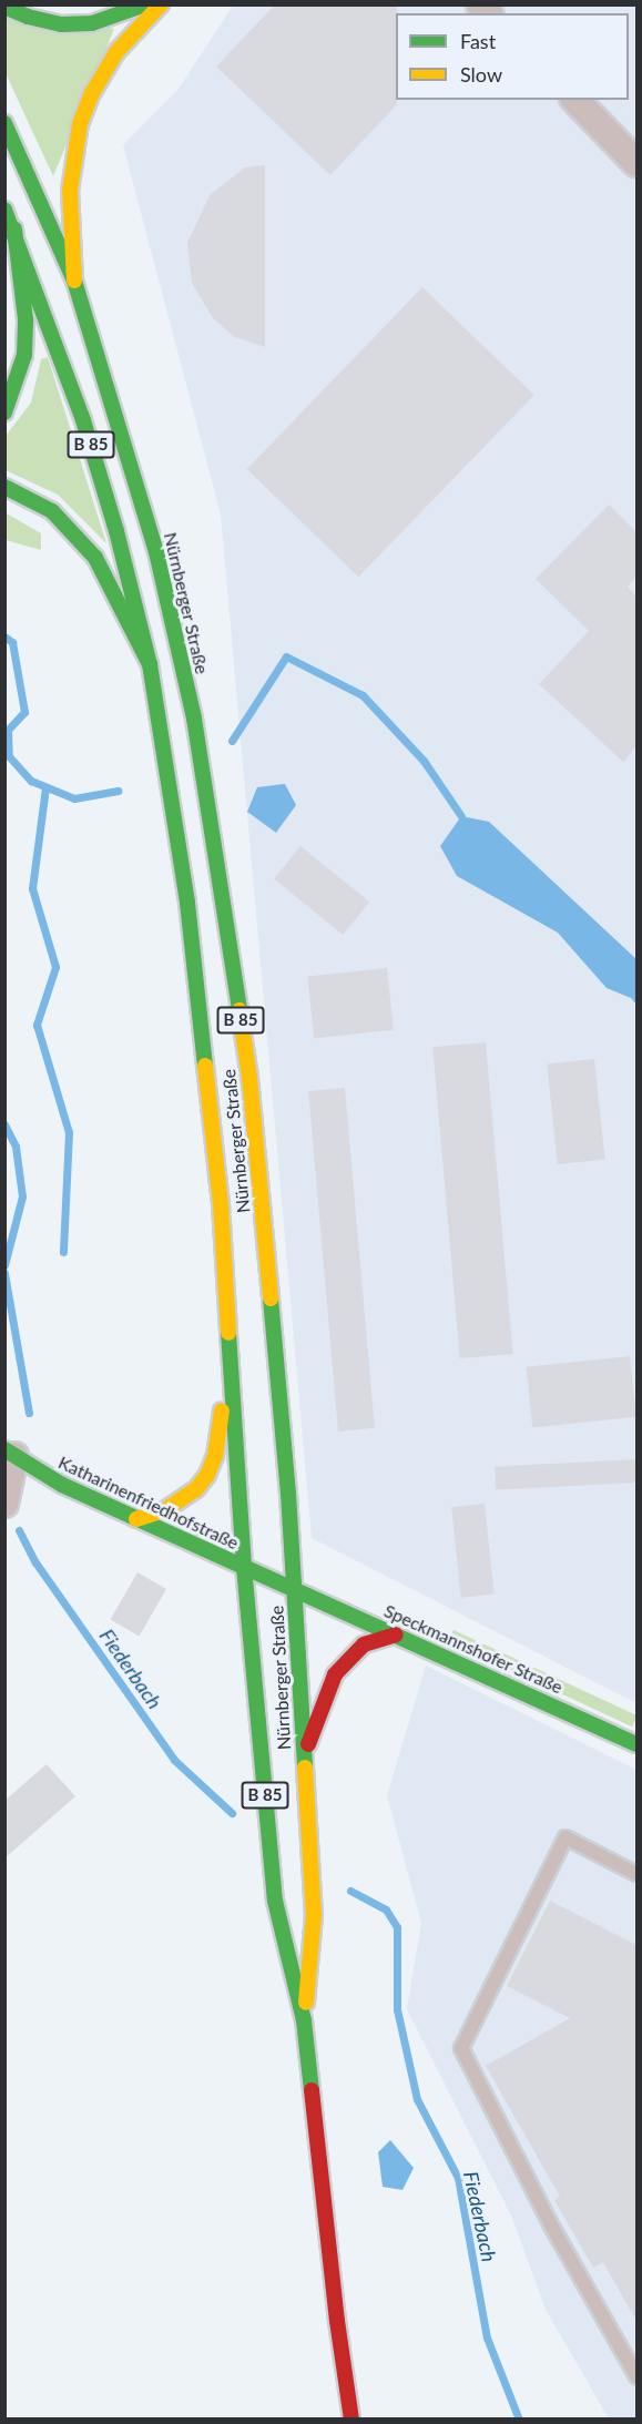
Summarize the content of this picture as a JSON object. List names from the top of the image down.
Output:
{
  "streets": {
    "main road": [
      "B 85",
      "Nürnberger Straße",
      "Katharinenfriedhofstraße",
      "Speckmannshofer Straße"
    ]
  },
  "crossings": [
    ["B 85", "Nürnberger Straße"],
    ["Nürnberger Straße", "Katharinenfriedhofstraße"],
    ["Nürnberger Straße", "Speckmannshofer Straße"],
    ["Katharinenfriedhofstraße", "Speckmannshofer Straße"]
  ],
  "water": ["Fiederbach"],
  "legend": ["Fast", "Slow"]
}
